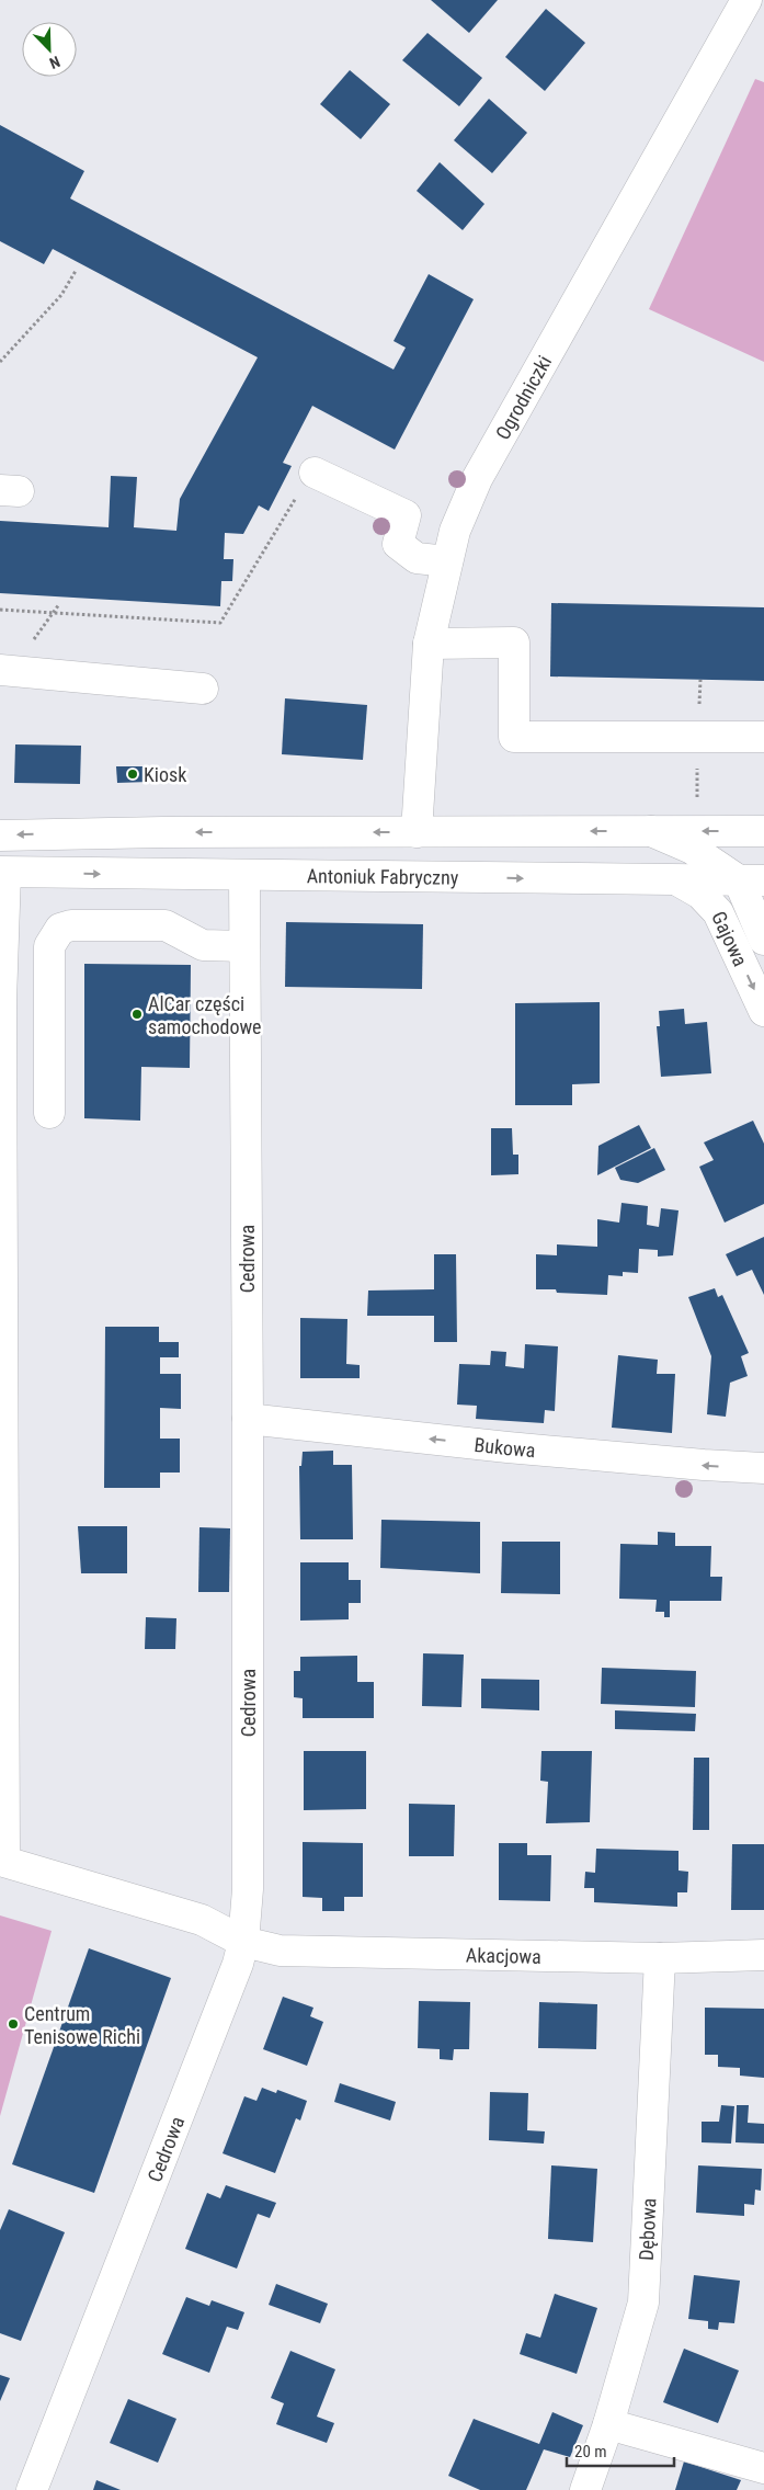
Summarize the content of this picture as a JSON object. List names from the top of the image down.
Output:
{
  "streets": {
    "street": [
      "Ogrodniczki",
      "Antoniuk Fabryczny",
      "Gajowa",
      "Cedrowa",
      "Bukowa",
      "Akacjowa",
      "Dębowa"
    ]
  },
  "crossings": [
    ["Antoniuk Fabryczny", "Gajowa"],
    ["Antoniuk Fabryczny", "Cedrowa"],
    ["Cedrowa", "Bukowa"],
    ["Cedrowa", "Akacjowa"],
    ["Akacjowa", "Dębowa"]
  ],
  "one_way": ["Bukowa"],
  "places": ["Kiosk", "AlCar części samochodowe", "Centrum Tenisowe Richi"],
  "scale_bar": "20 m",
  "north": "bottom right"
}
